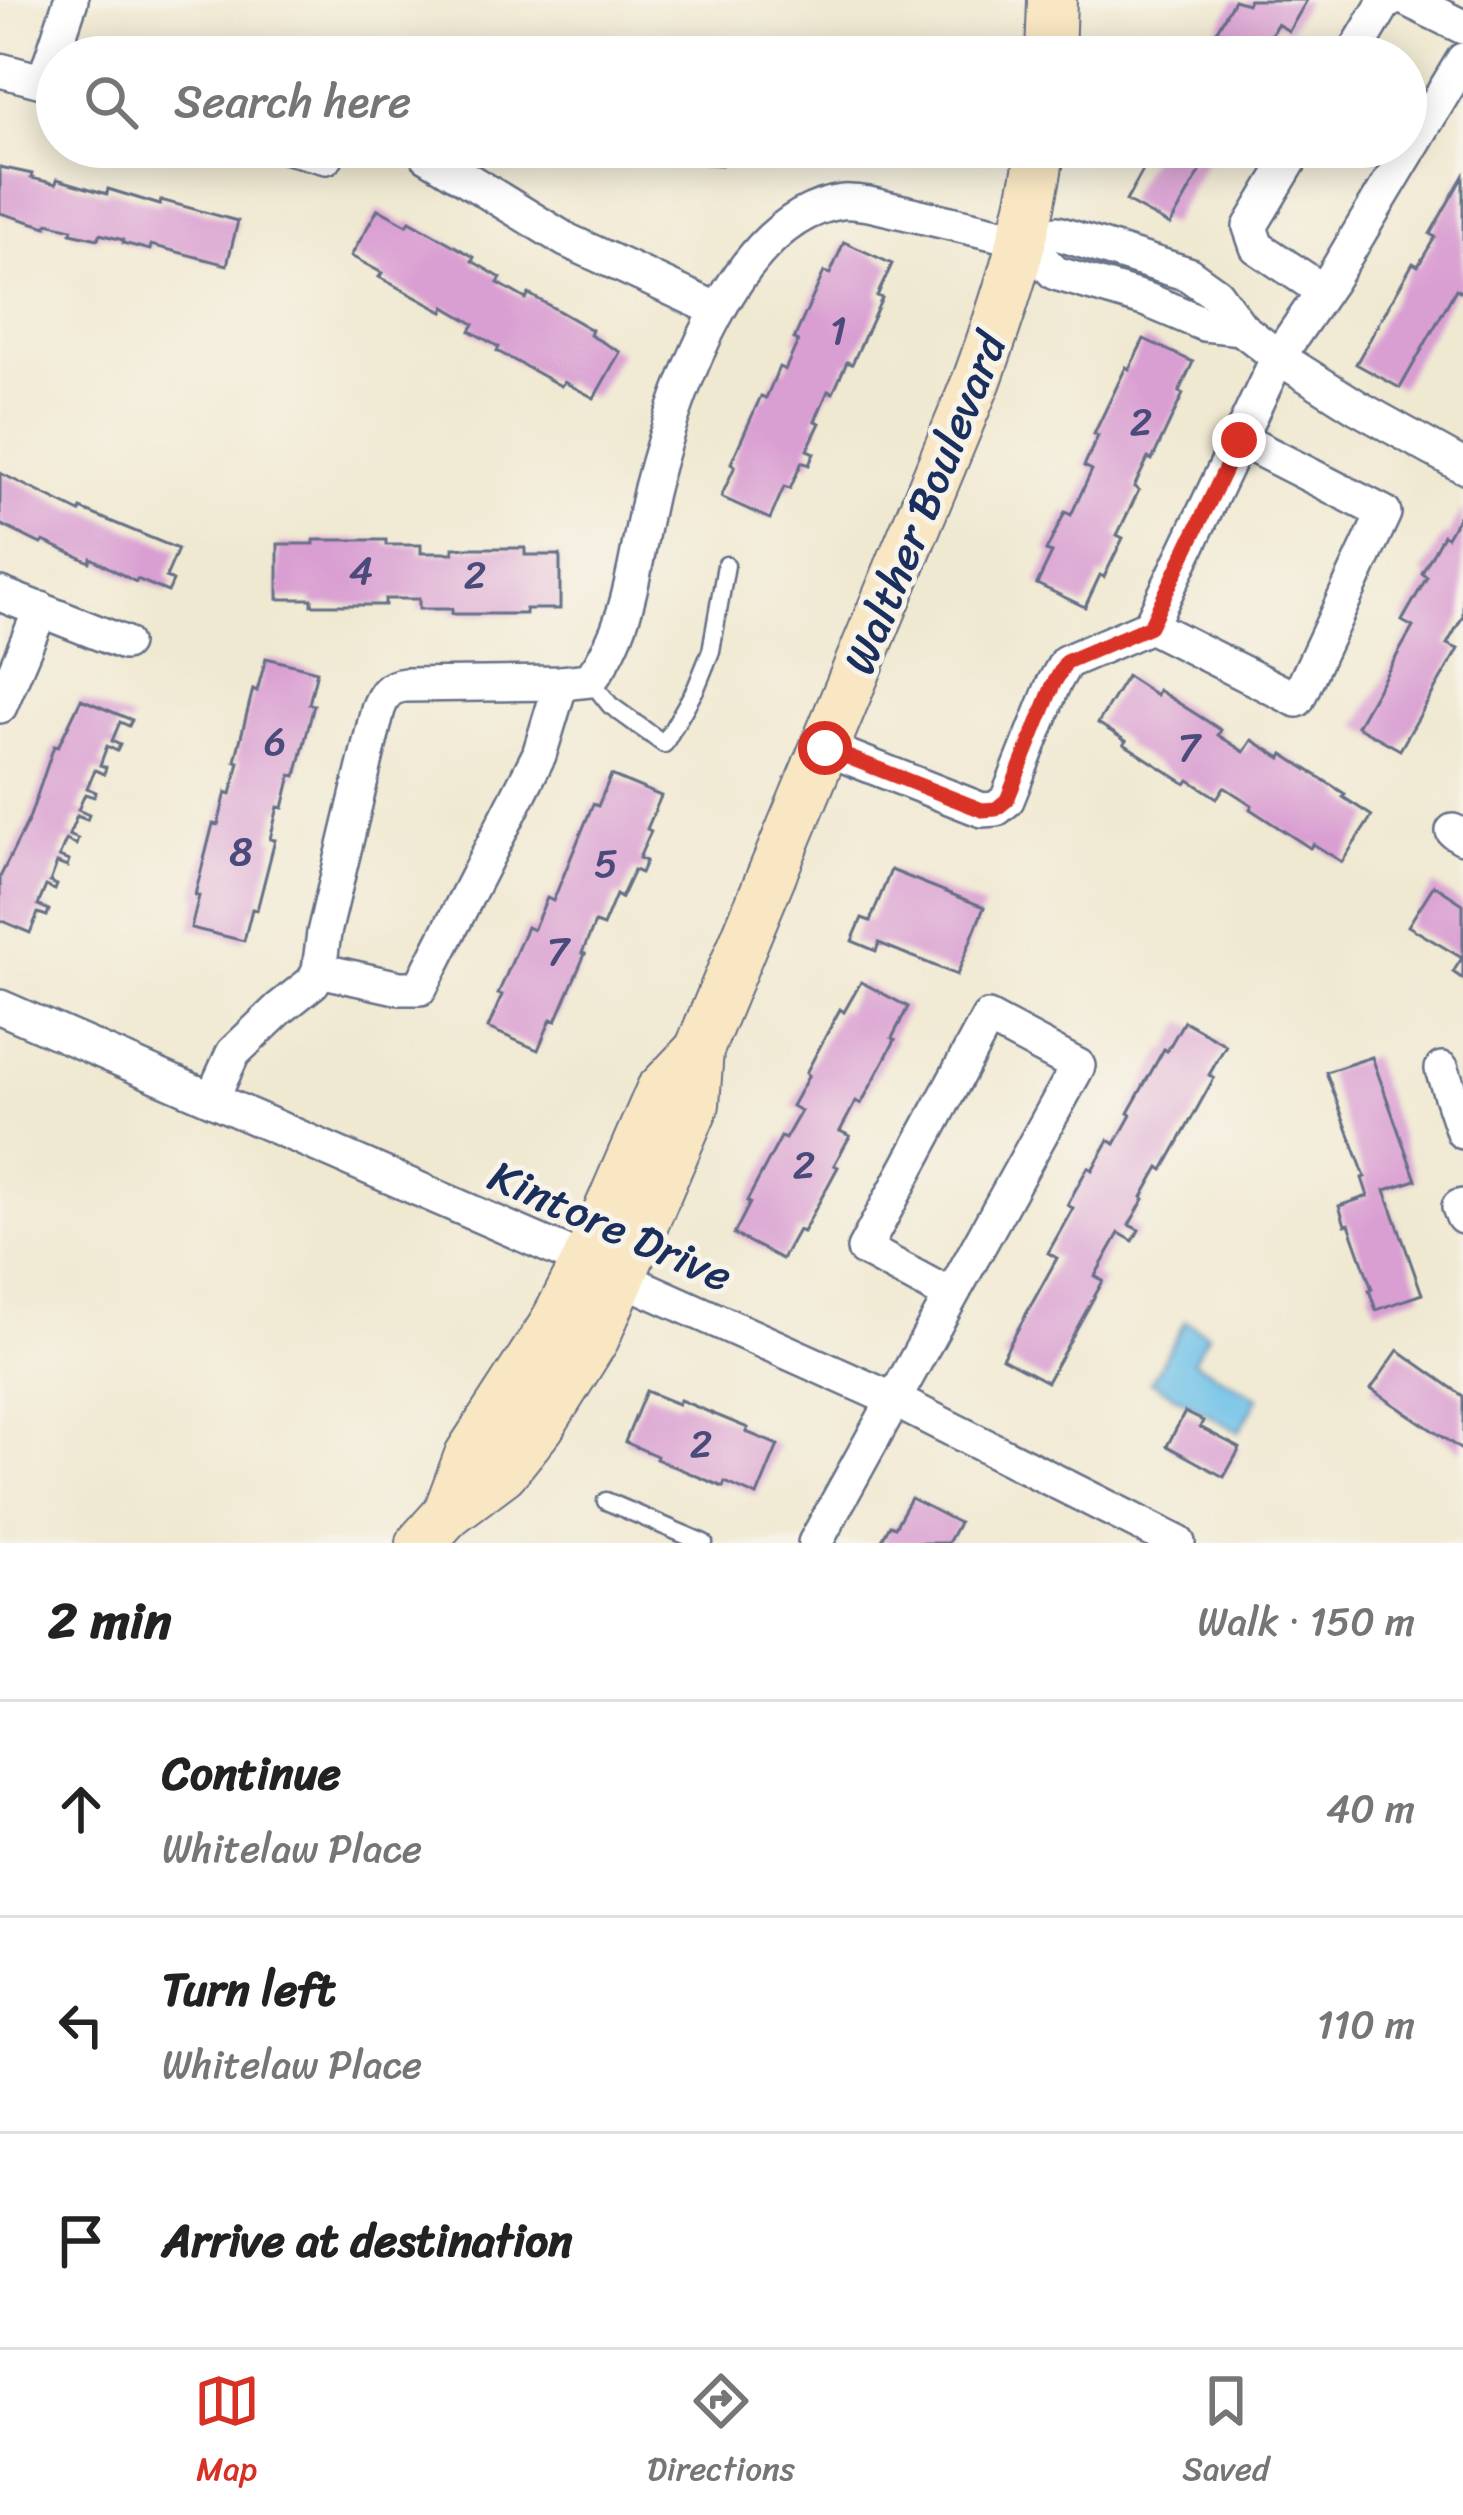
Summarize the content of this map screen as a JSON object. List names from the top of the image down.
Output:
{
  "streets": {
    "main road": ["Walther Boulevard"],
    "street": ["Kintore Drive"]
  },
  "crossings": [
    ["Walther Boulevard", "Kintore Drive"]
  ],
  "house_numbers": [
    "1",
    "2",
    "4",
    "2",
    "6",
    "7",
    "8",
    "5",
    "7",
    "2",
    "2"
  ],
  "page": {
    "search": "Search here",
    "heading": ["2 min", "Walk · 150 m"],
    "list": [
      ["Continue", "Whitelaw Place", "40 m"],
      ["Turn left", "Whitelaw Place", "110 m"],
      "Arrive at destination"
    ],
    "nav": ["Map", "Directions", "Saved"]
  }
}
